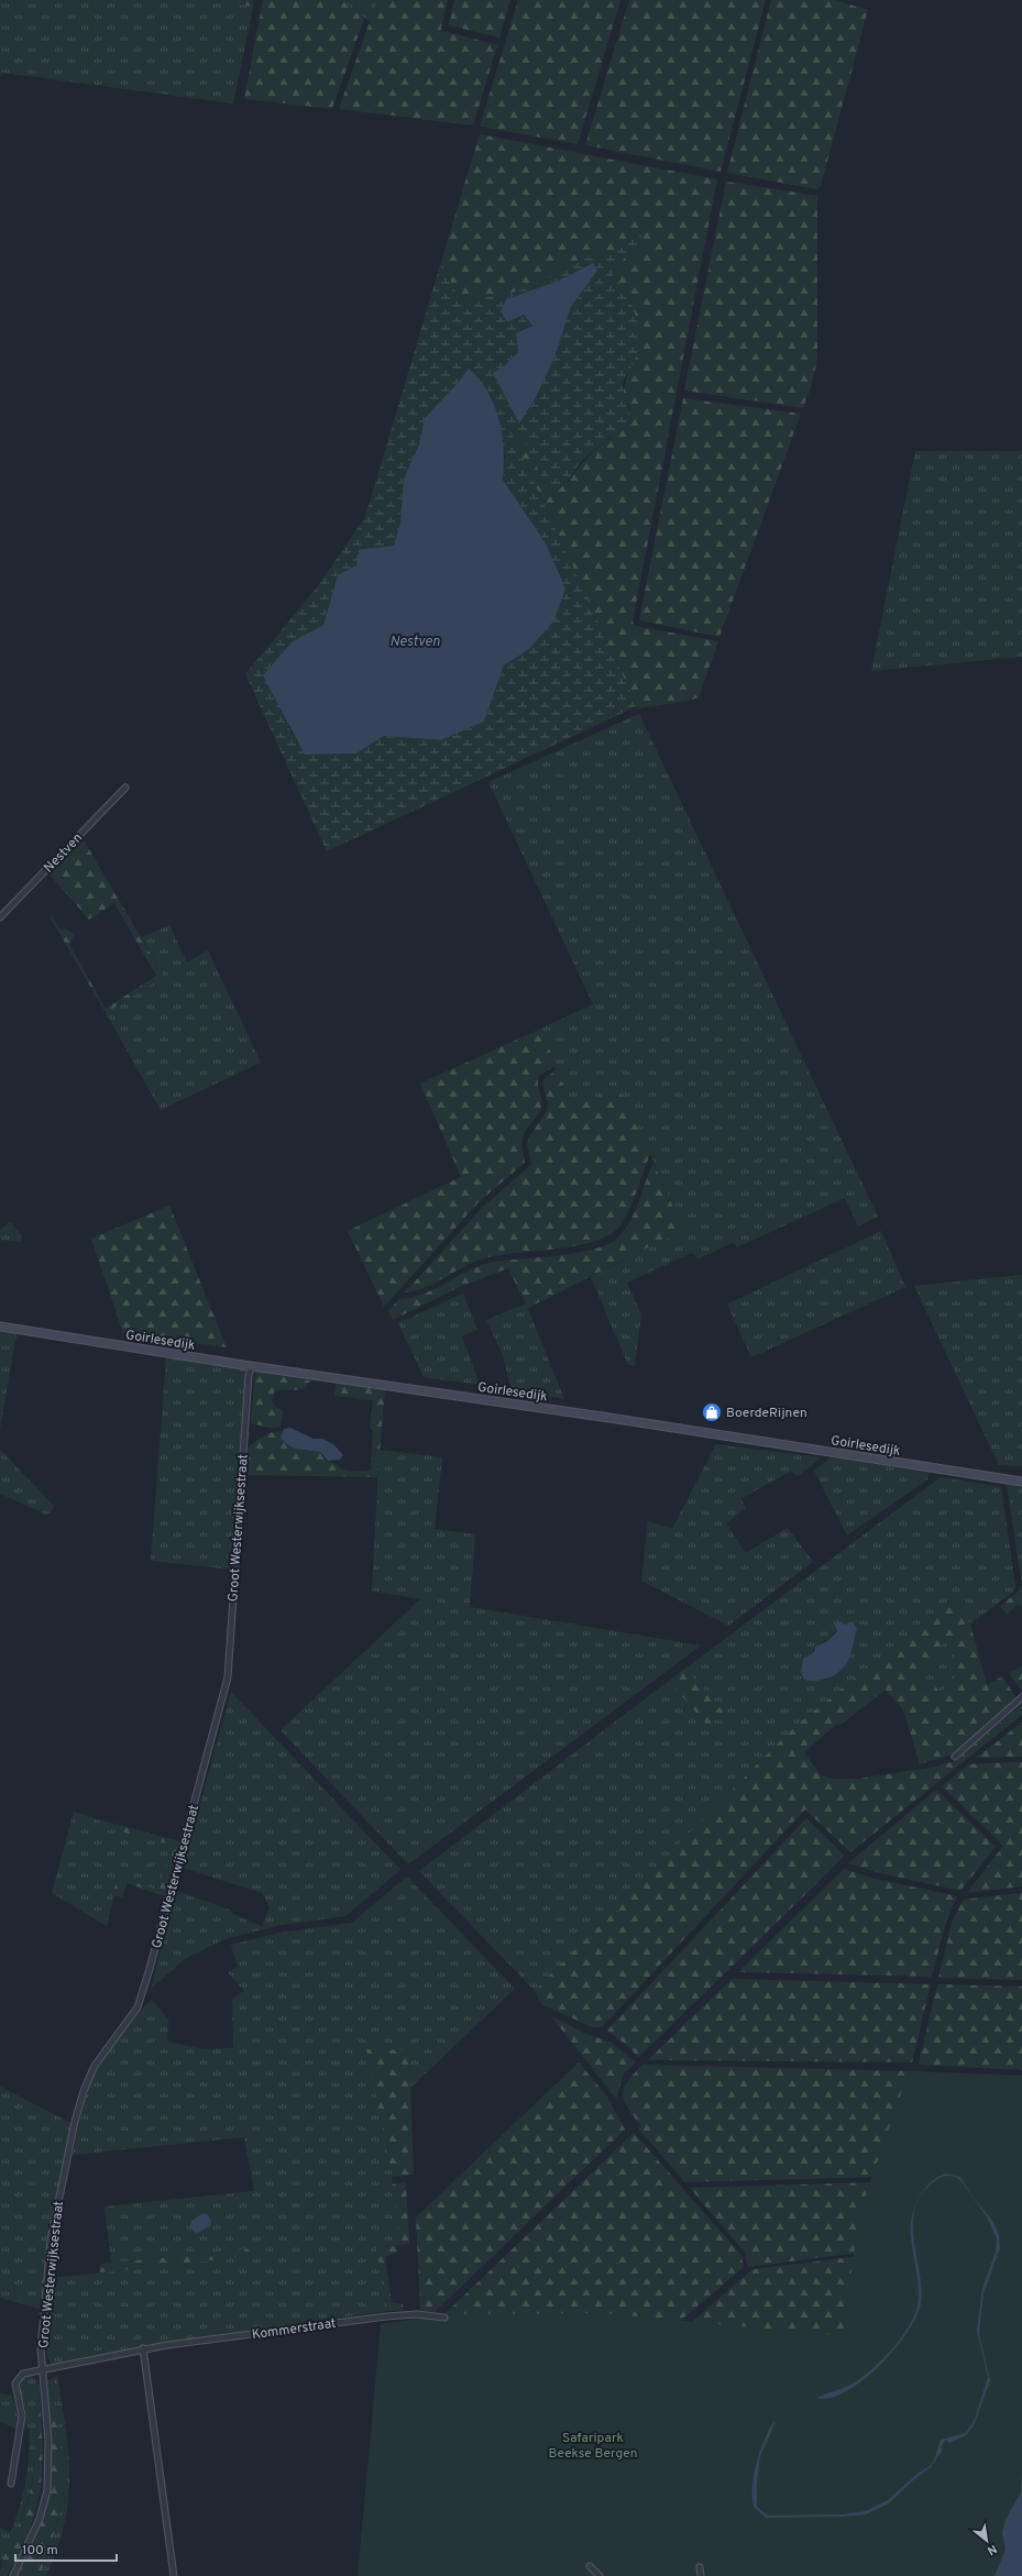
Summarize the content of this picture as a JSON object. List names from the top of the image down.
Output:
{
  "streets": {
    "street": [
      "Nestven",
      "Goirlesedijk",
      "Groot Westerwijksestraat",
      "Kommerstraat"
    ]
  },
  "crossings": [
    ["Goirlesedijk", "Groot Westerwijksestraat"],
    ["Groot Westerwijksestraat", "Kommerstraat"]
  ],
  "water": ["Nestven"],
  "parks": ["Safaripark Beekse Bergen"],
  "places": {
    "shop": ["BoerdeRijnen"]
  },
  "scale_bar": "100 m",
  "north": "bottom right"
}
